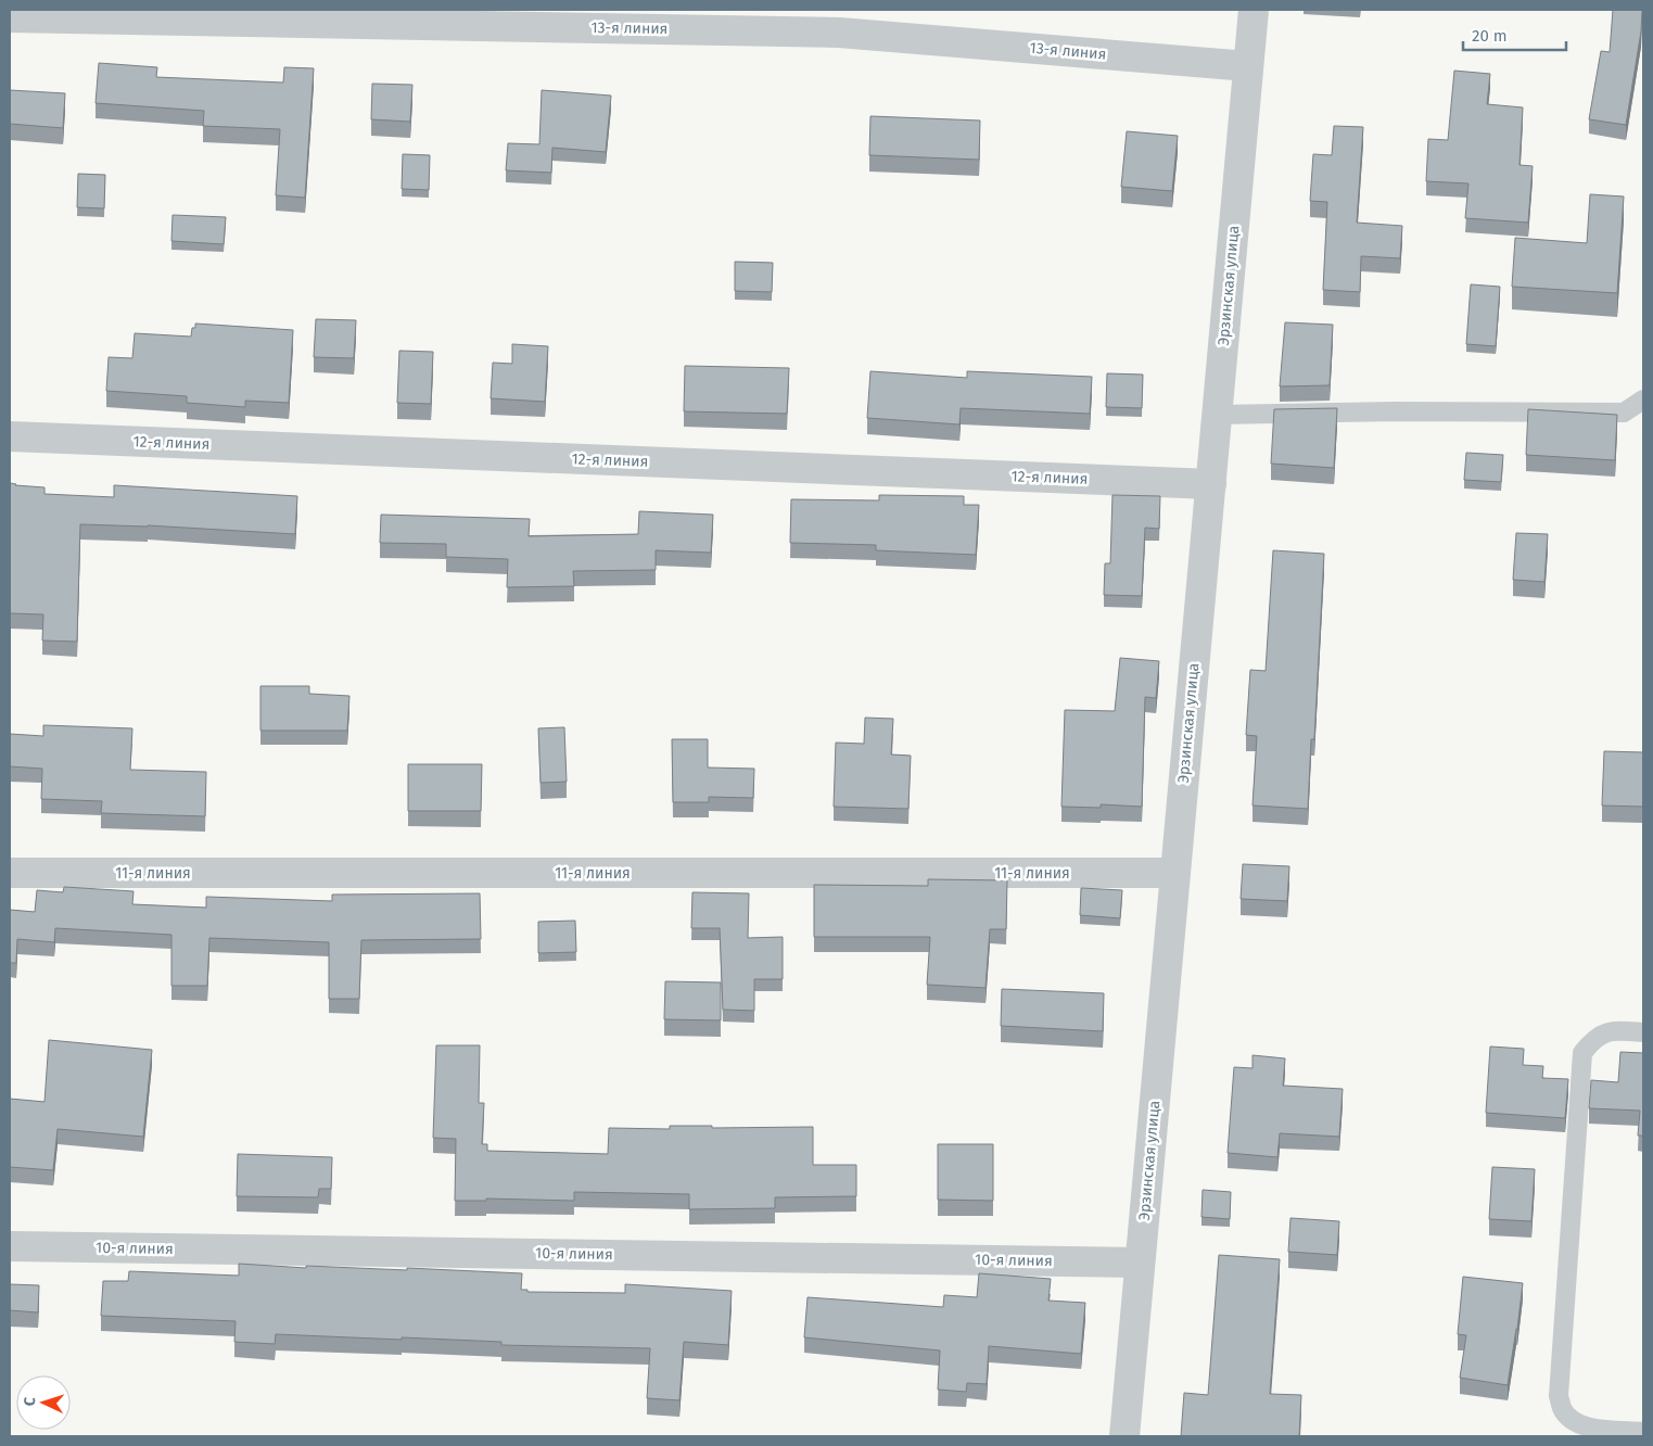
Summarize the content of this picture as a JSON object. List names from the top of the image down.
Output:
{
  "streets": {
    "street": [
      "13-я линия",
      "Эрзинская улица",
      "12-я линия",
      "11-я линия",
      "10-я линия"
    ]
  },
  "crossings": [
    ["13-я линия", "Эрзинская улица"],
    ["Эрзинская улица", "12-я линия"],
    ["Эрзинская улица", "11-я линия"],
    ["Эрзинская улица", "10-я линия"]
  ],
  "scale_bar": "20 m",
  "north": "left"
}
